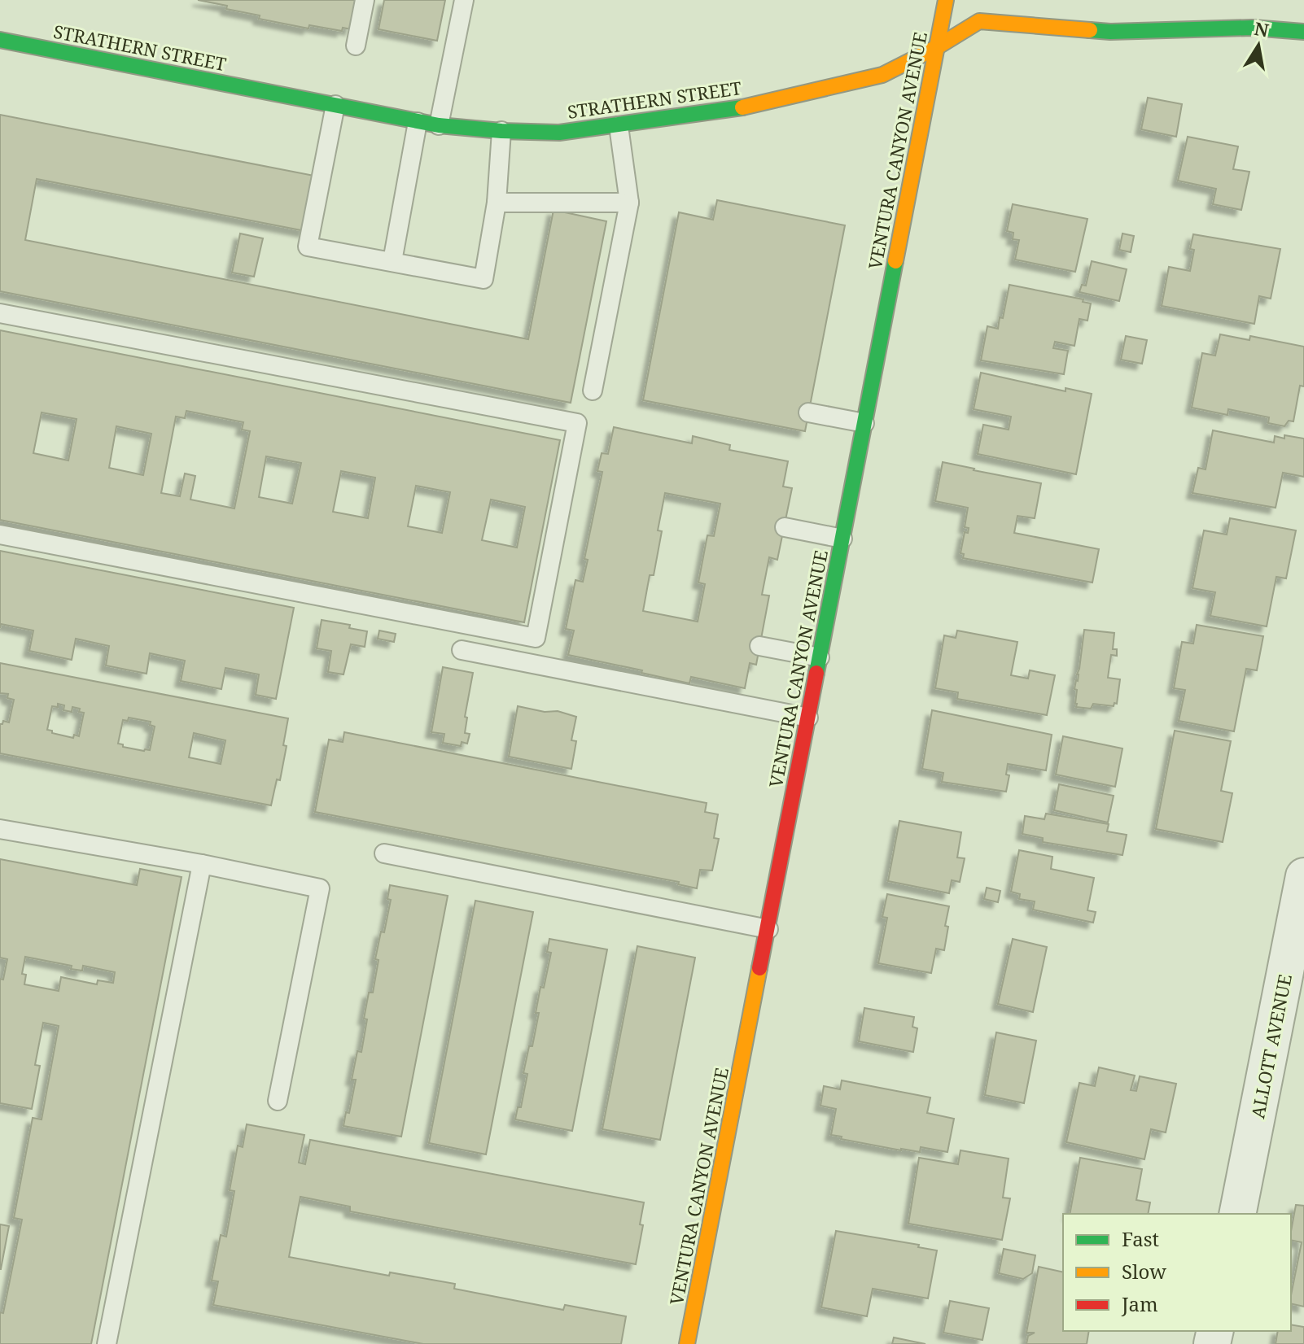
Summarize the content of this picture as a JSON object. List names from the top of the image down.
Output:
{
  "streets": {
    "street": ["STRATHERN STREET", "VENTURA CANYON AVENUE", "ALLOTT AVENUE"]
  },
  "crossings": [
    ["STRATHERN STREET", "VENTURA CANYON AVENUE"]
  ],
  "legend": ["Fast", "Slow", "Jam"],
  "north": "top"
}
